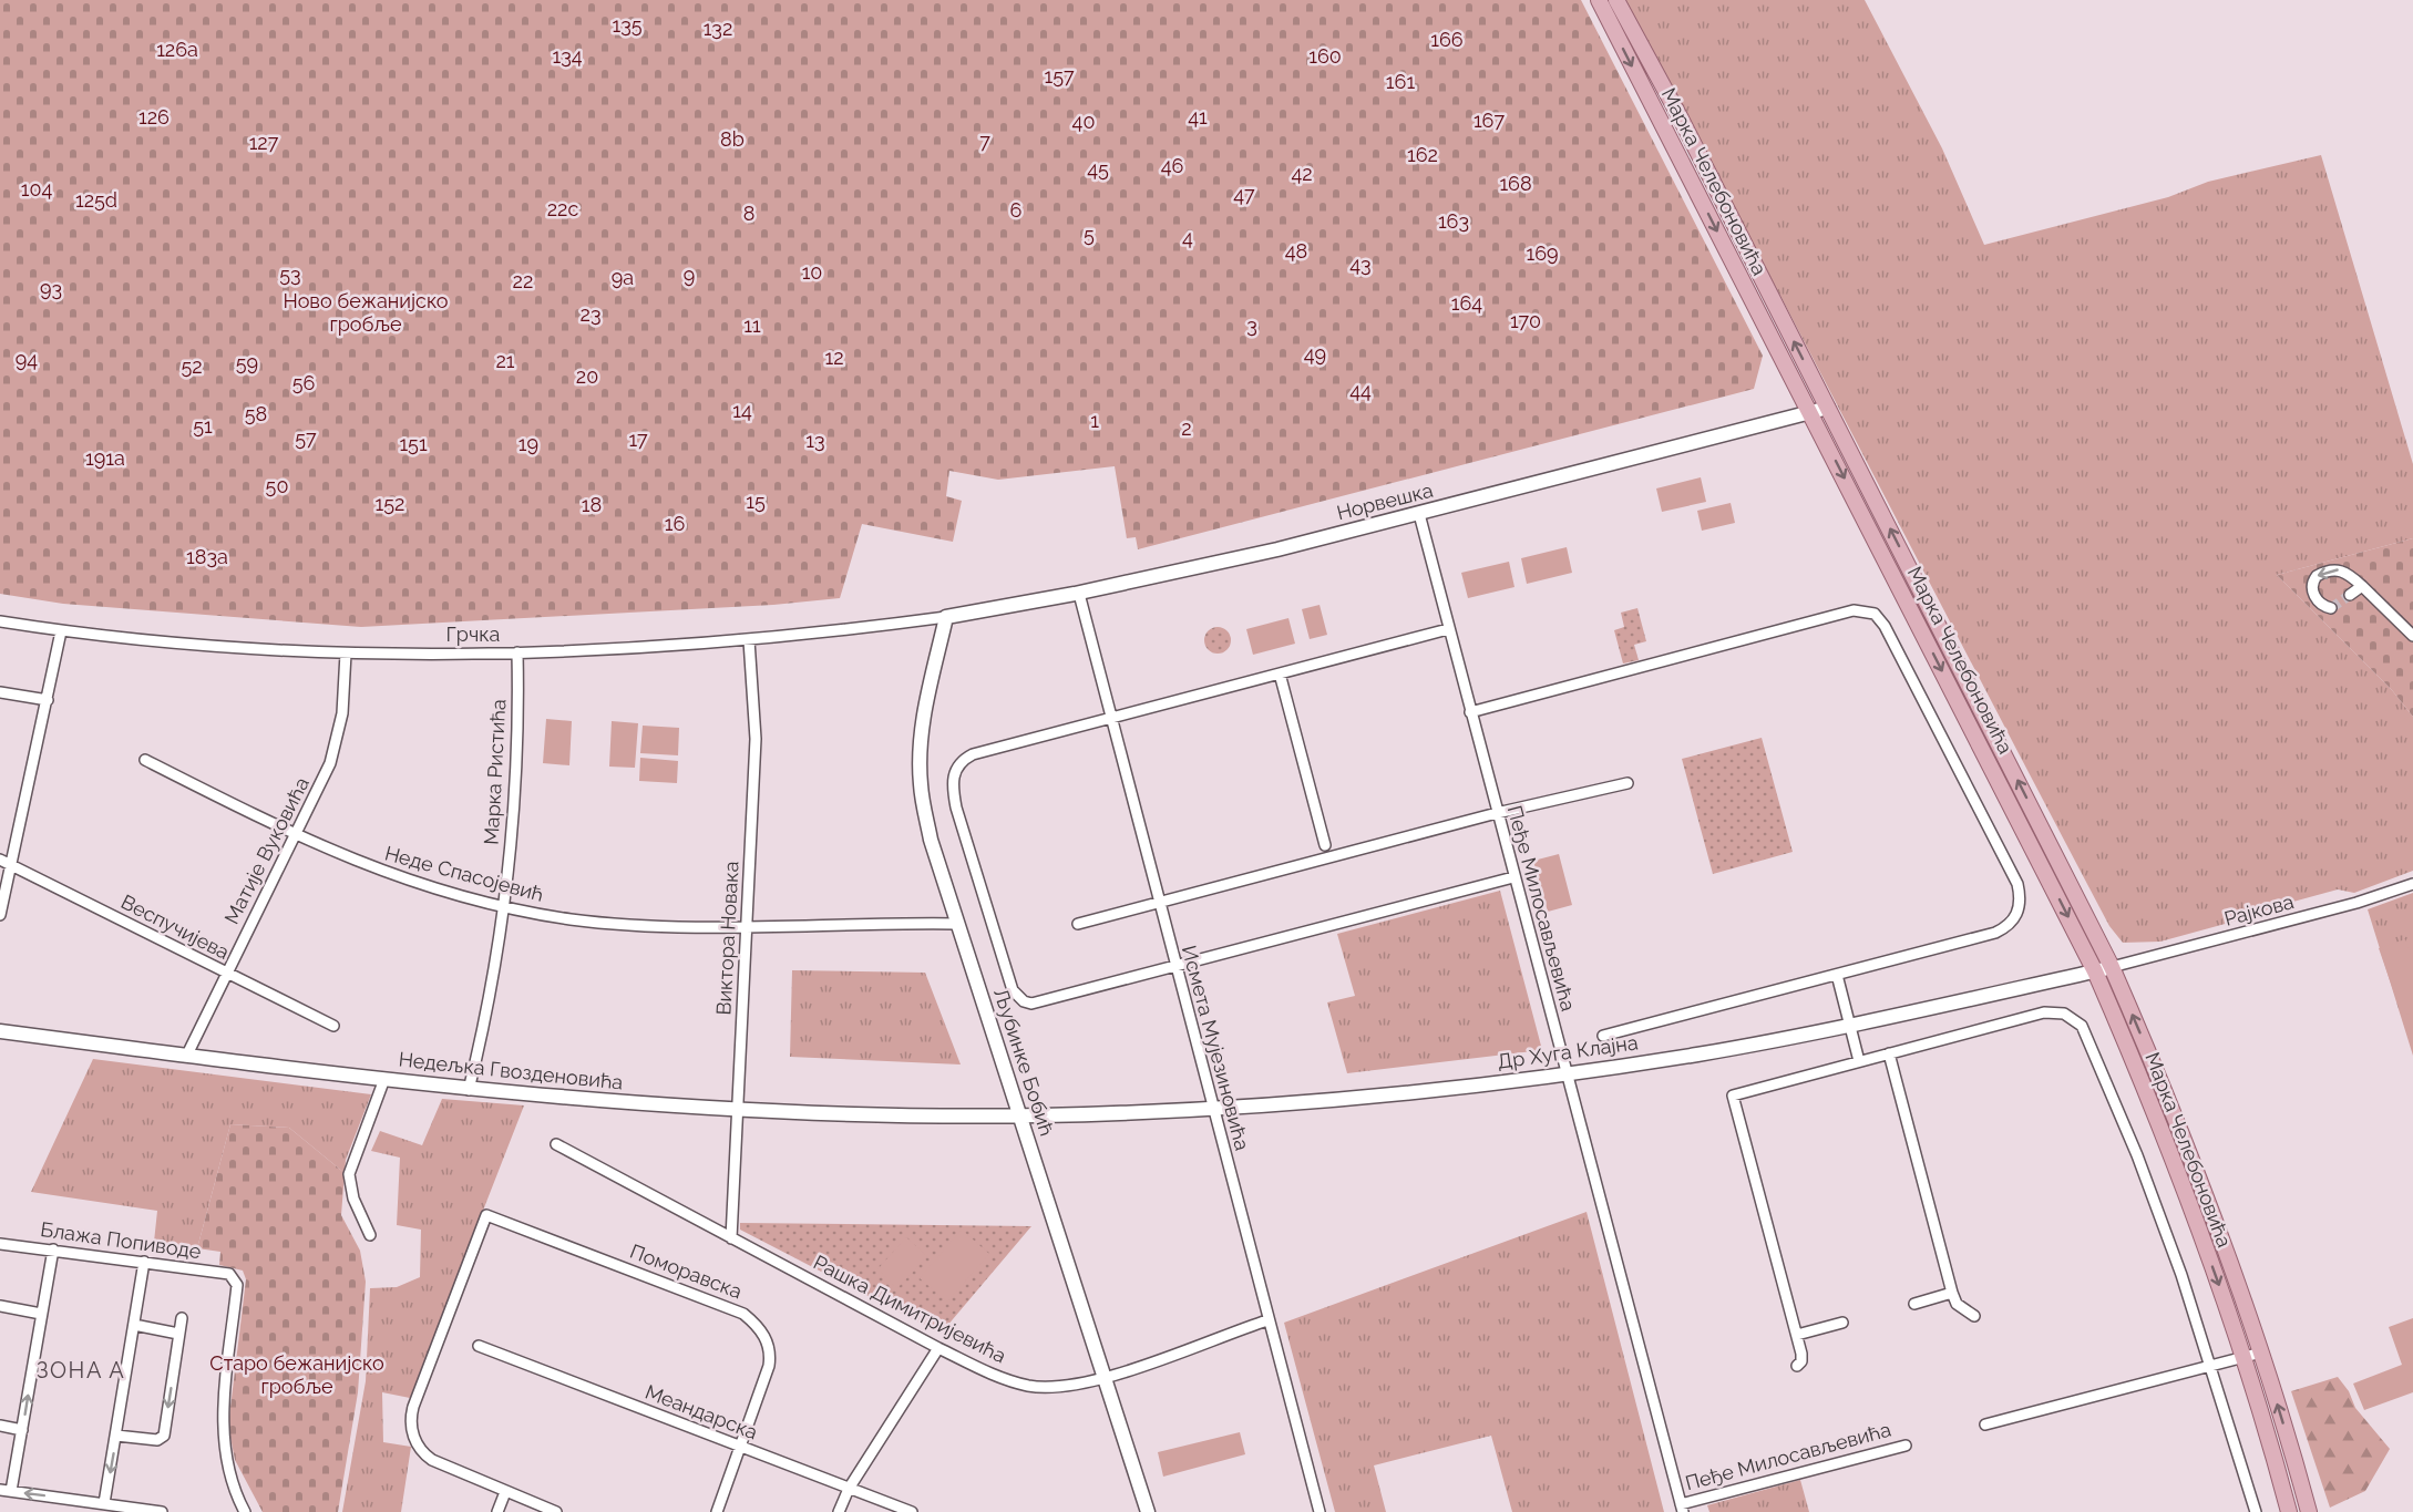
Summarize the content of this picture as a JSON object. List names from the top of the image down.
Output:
{
  "streets": {
    "main road": [
      "Марка Челебоновића",
      "Норвешка",
      "Др Хуга Клајна",
      "Љубинке Бобић",
      "Недељка Гвозденовића"
    ],
    "street": [
      "Грчка",
      "Марка Ристића",
      "Матије Вуковића",
      "Неде Спасојевић",
      "Пеђе Милосављевића",
      "Рајкова",
      "Веспучијева",
      "Виктора Новака",
      "Исмета Мујезиновића",
      "Блажа Попиводе",
      "Поморавска",
      "Рашка Димитријевића",
      "Меандарска"
    ]
  },
  "crossings": [
    ["Марка Челебоновића", "Норвешка"],
    ["Марка Челебоновића", "Рајкова"],
    ["Марка Челебоновића", "Др Хуга Клајна"],
    ["Норвешка", "Грчка"],
    ["Норвешка", "Пеђе Милосављевића"],
    ["Норвешка", "Исмета Мујезиновића"],
    ["Норвешка", "Љубинке Бобић"],
    ["Грчка", "Марка Ристића"],
    ["Грчка", "Матије Вуковића"],
    ["Грчка", "Виктора Новака"],
    ["Грчка", "Љубинке Бобић"],
    ["Марка Ристића", "Неде Спасојевић"],
    ["Марка Ристића", "Недељка Гвозденовића"],
    ["Матије Вуковића", "Неде Спасојевић"],
    ["Матије Вуковића", "Веспучијева"],
    ["Матије Вуковића", "Недељка Гвозденовића"],
    ["Неде Спасојевић", "Виктора Новака"],
    ["Неде Спасојевић", "Љубинке Бобић"],
    ["Пеђе Милосављевића", "Др Хуга Клајна"],
    ["Рајкова", "Др Хуга Клајна"],
    ["Виктора Новака", "Недељка Гвозденовића"],
    ["Виктора Новака", "Рашка Димитријевића"],
    ["Исмета Мујезиновића", "Др Хуга Клајна"],
    ["Исмета Мујезиновића", "Рашка Димитријевића"],
    ["Др Хуга Клајна", "Љубинке Бобић"],
    ["Др Хуга Клајна", "Недељка Гвозденовића"],
    ["Љубинке Бобић", "Недељка Гвозденовића"],
    ["Љубинке Бобић", "Рашка Димитријевића"],
    ["Поморавска", "Меандарска"]
  ],
  "districts": ["ЗОНА А"],
  "parks": [
    "135",
    "132",
    "166",
    "126a",
    "134",
    "160",
    "157",
    "161",
    "126",
    "41",
    "167",
    "40",
    "8b",
    "7",
    "127",
    "162",
    "46",
    "45",
    "42",
    "168",
    "104",
    "47",
    "125d",
    "22c",
    "6",
    "8",
    "163",
    "5",
    "4",
    "48",
    "169",
    "43",
    "10",
    "53",
    "9",
    "9a",
    "22",
    "93",
    "Ново бежанијско гробље",
    "164",
    "23",
    "170",
    "11",
    "3",
    "49",
    "12",
    "94",
    "21",
    "59",
    "52",
    "20",
    "56",
    "44",
    "14",
    "58",
    "1",
    "51",
    "2",
    "57",
    "17",
    "13",
    "151",
    "19",
    "191a",
    "50",
    "15",
    "152",
    "18",
    "16",
    "183a",
    "Старо бежанијско гробље"
  ]
}
